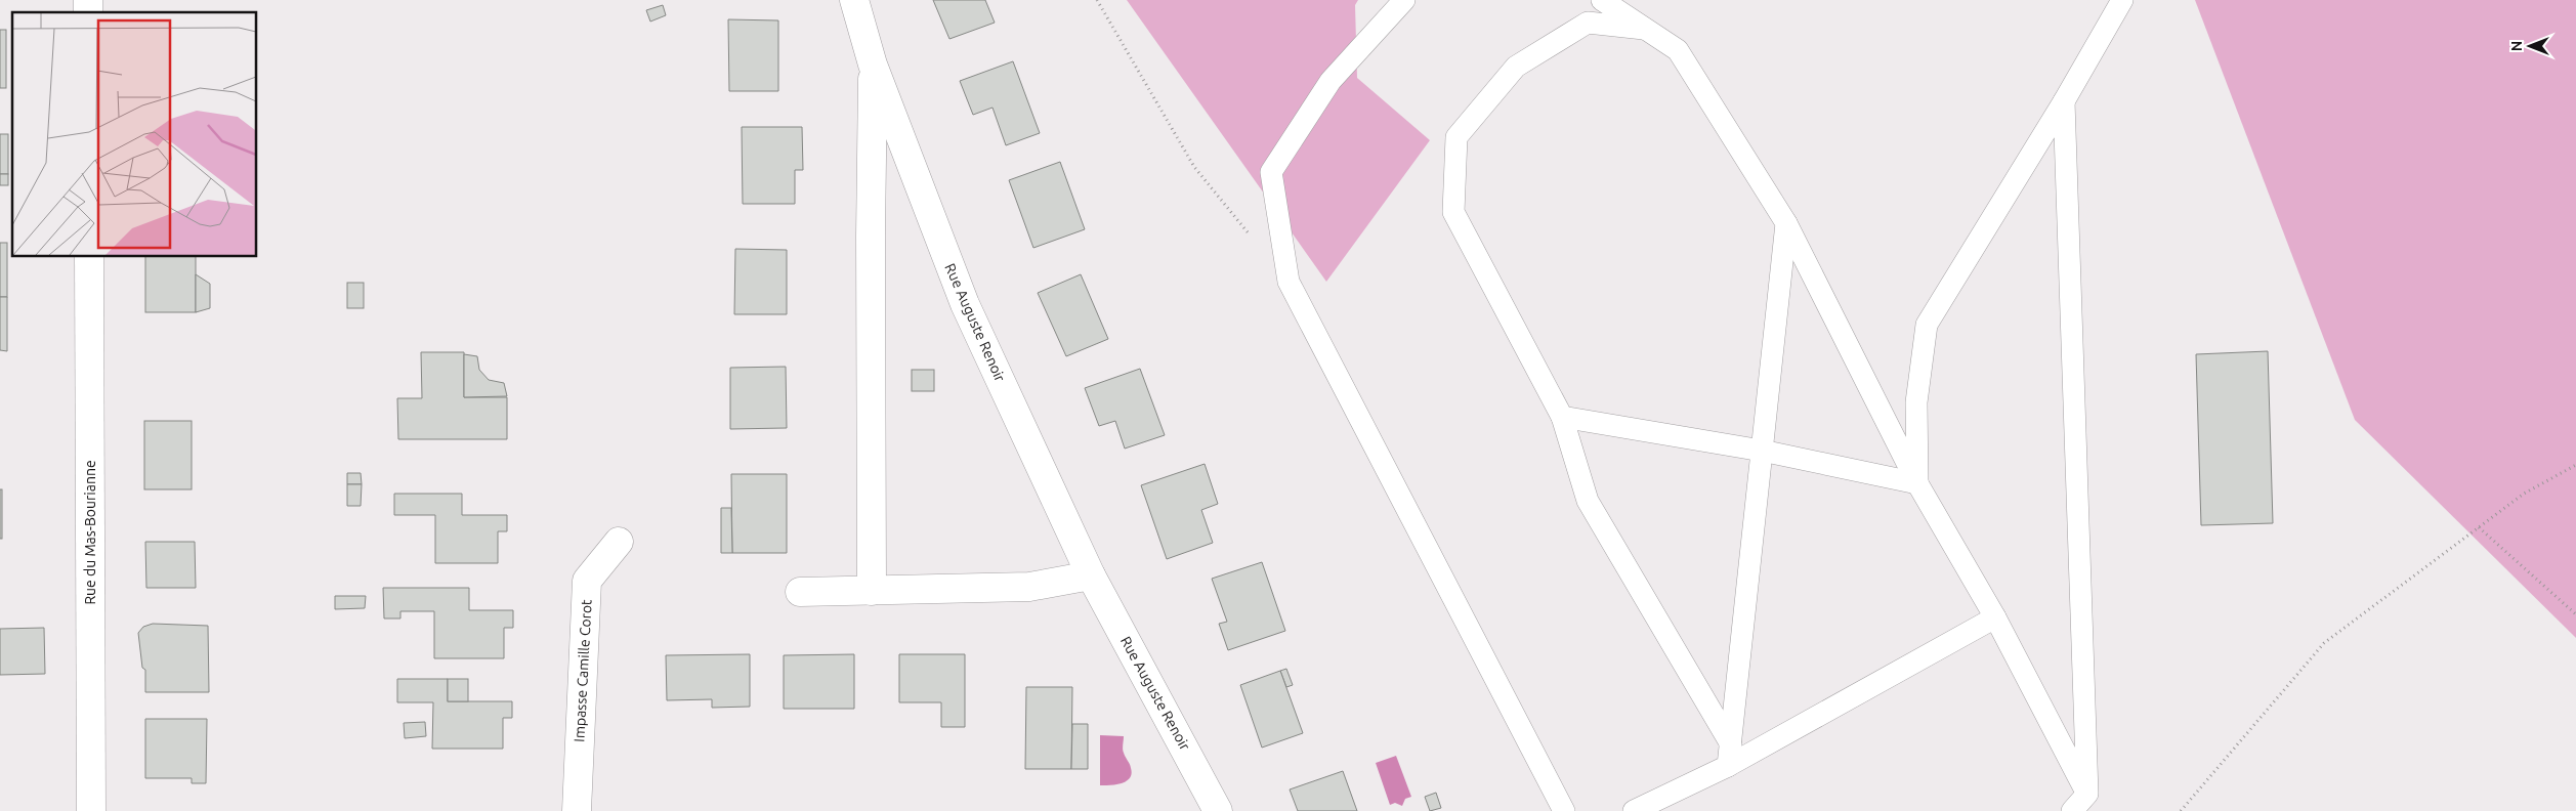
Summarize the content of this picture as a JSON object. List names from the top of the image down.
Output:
{
  "streets": {
    "street": ["Rue Auguste Renoir", "Rue du Mas-Bourianne", "Impasse Camille Corot"]
  },
  "north": "left"
}
